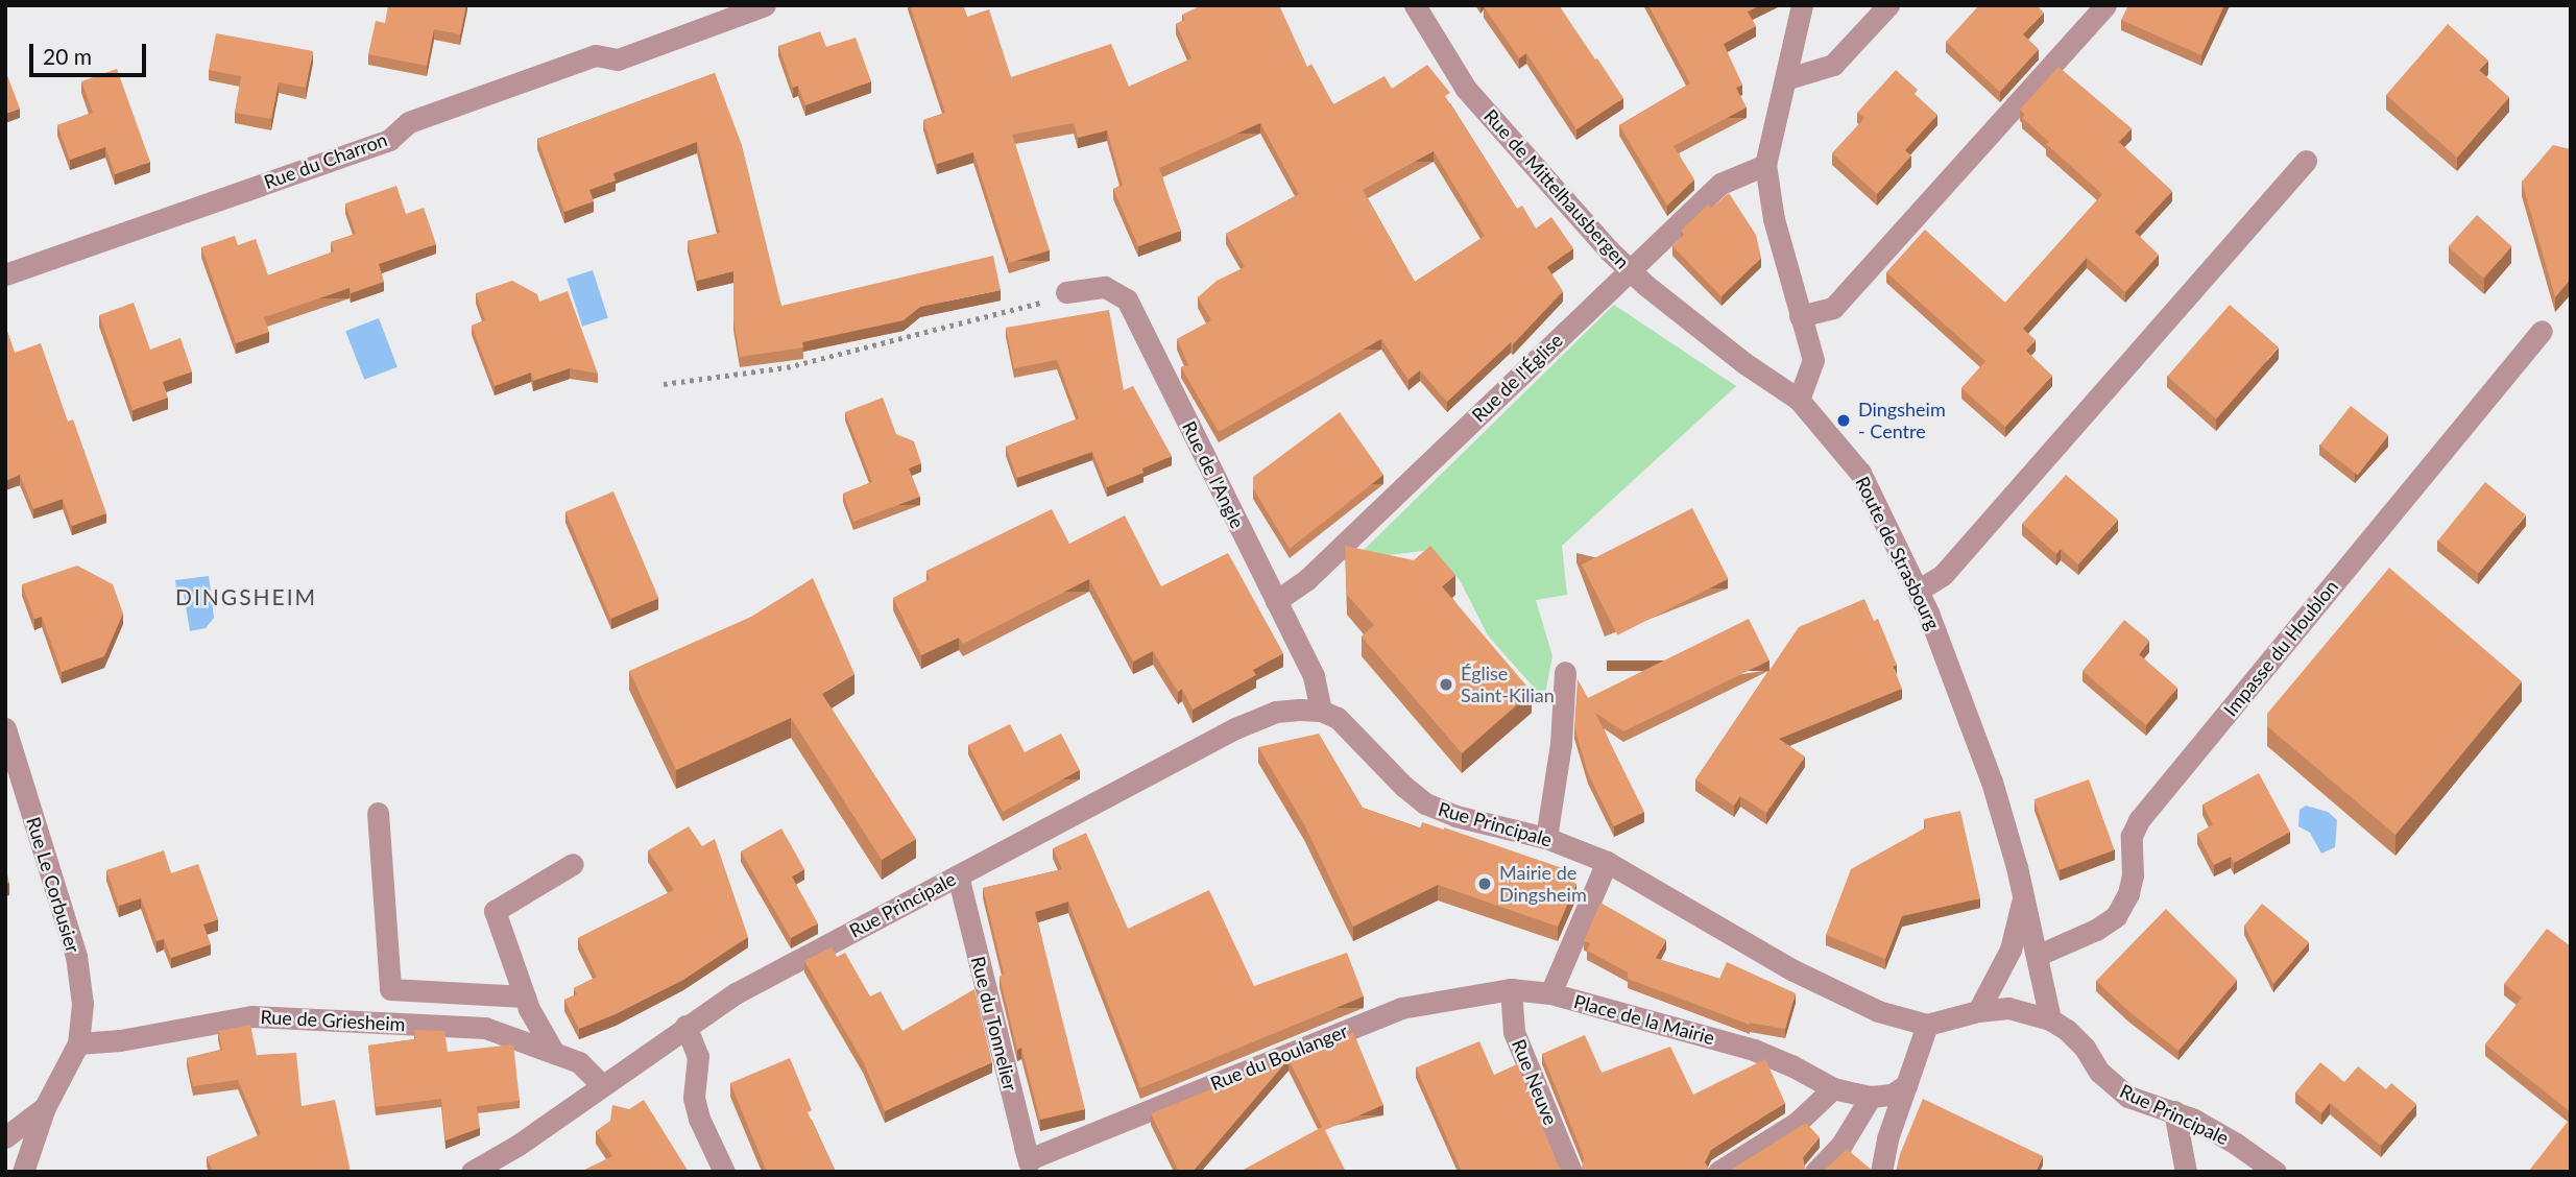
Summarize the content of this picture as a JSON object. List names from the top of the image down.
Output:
{
  "streets": {
    "street": [
      "Rue du Charron",
      "Rue de Mittelhausbergen",
      "Rue de l'Église",
      "Rue de l'Angle",
      "Route de Strasbourg",
      "Impasse du Houblon",
      "Rue Principale",
      "Rue Le Corbusier",
      "Place de la Mairie",
      "Rue de Griesheim",
      "Rue du Tonnelier",
      "Rue du Boulanger",
      "Rue Neuve"
    ]
  },
  "crossings": [
    ["Rue de Mittelhausbergen", "Rue de l'Église"],
    ["Rue de Mittelhausbergen", "Route de Strasbourg"],
    ["Rue de l'Église", "Rue de l'Angle"],
    ["Rue de l'Angle", "Rue Principale"],
    ["Route de Strasbourg", "Impasse du Houblon"],
    ["Route de Strasbourg", "Rue Principale"],
    ["Rue Principale", "Place de la Mairie"],
    ["Rue Principale", "Rue de Griesheim"],
    ["Rue Principale", "Rue du Tonnelier"],
    ["Rue Le Corbusier", "Rue de Griesheim"],
    ["Place de la Mairie", "Rue du Boulanger"],
    ["Rue du Tonnelier", "Rue du Boulanger"],
    ["Rue du Boulanger", "Rue Neuve"]
  ],
  "districts": ["DINGSHEIM"],
  "places": ["Dingsheim - Centre", "Église Saint-Kilian", "Mairie de Dingsheim"],
  "scale_bar": "20 m"
}
